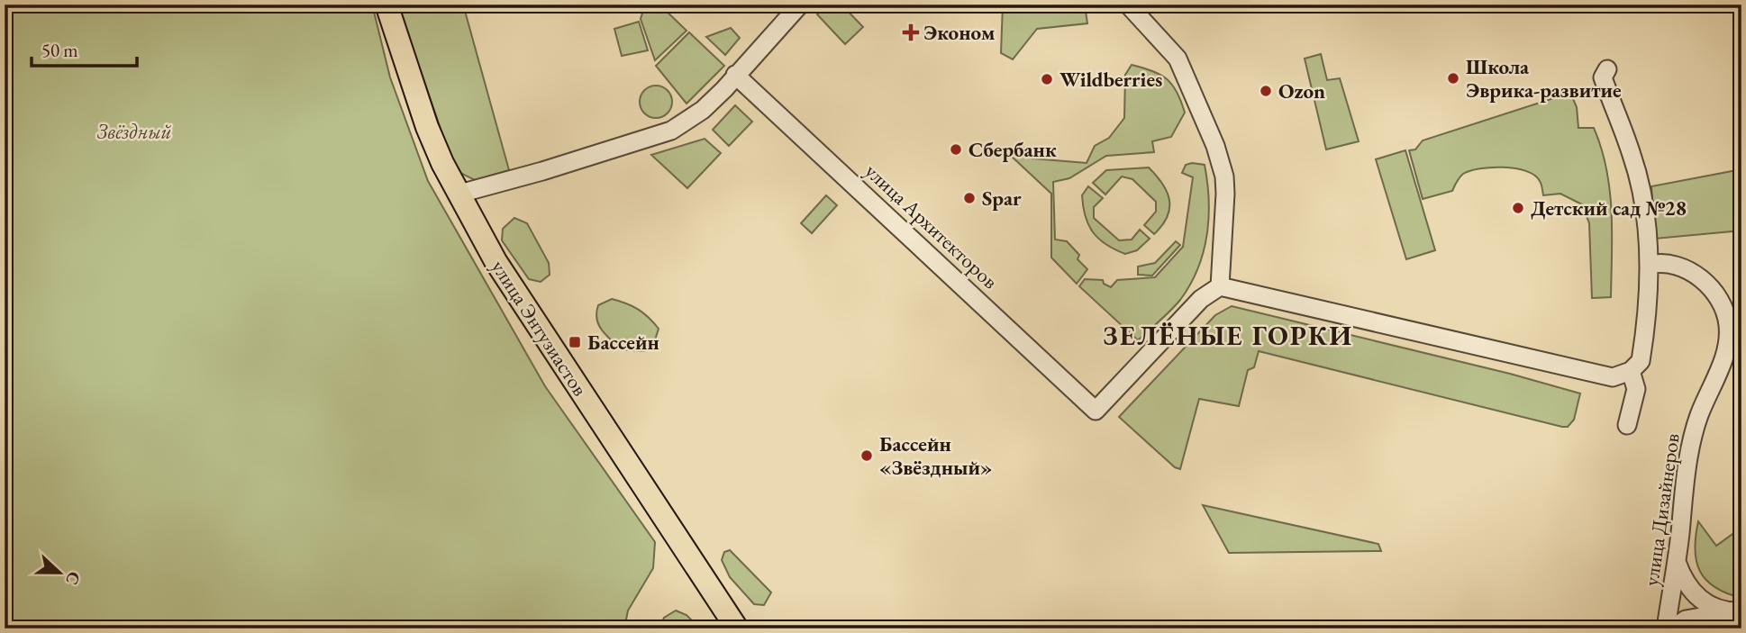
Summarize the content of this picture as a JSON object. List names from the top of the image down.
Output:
{
  "streets": {
    "main road": ["улица Энтузиастов"],
    "street": ["улица Архитекторов", "улица Дизайнеров"]
  },
  "districts": ["ЗЕЛЁНЫЕ ГОРКИ"],
  "parks": ["Звёздный"],
  "places": {
    "health": ["Эконом"],
    "other": [
      "Школа Эврика-развитие",
      "Wildberries",
      "Ozon",
      "Сбербанк",
      "Spar",
      "Детский сад №28",
      "Бассейн «Звёздный»"
    ],
    "transit": ["Бассейн"]
  },
  "scale_bar": "50 m",
  "north": "right"
}
